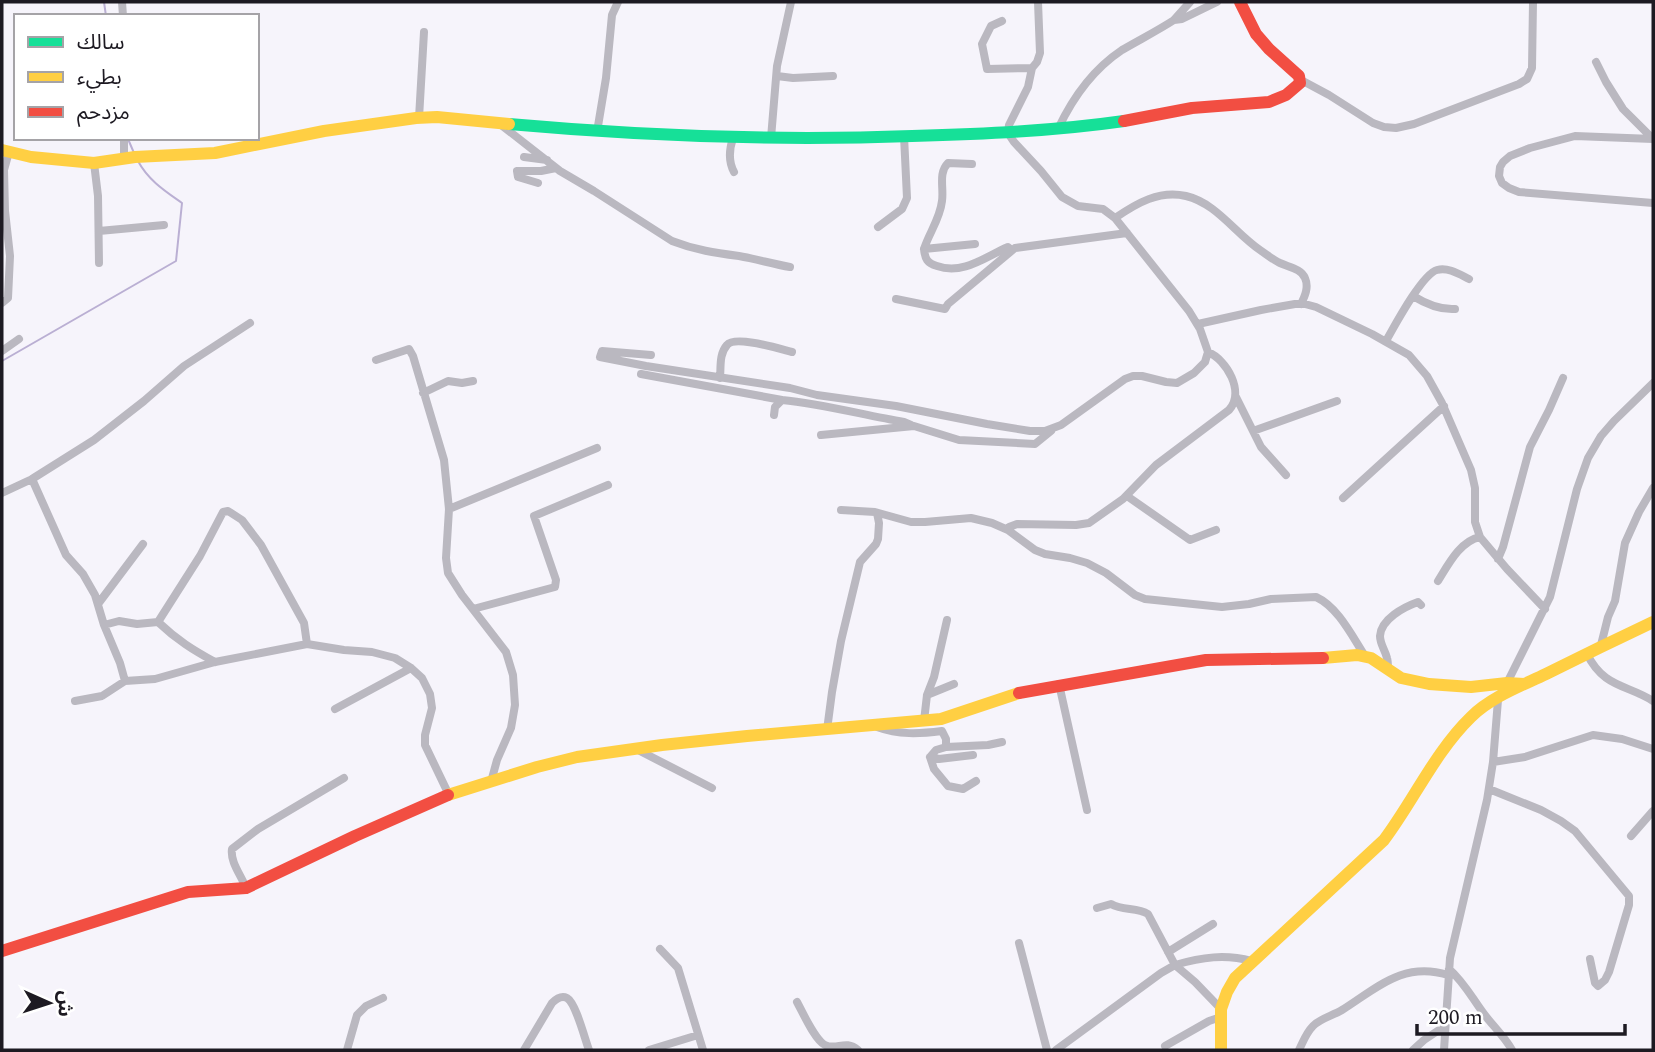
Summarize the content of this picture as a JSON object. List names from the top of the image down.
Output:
{
  "legend": ["سالك", "بطيء", "مزدحم"],
  "scale_bar": "200 m",
  "north": "right"
}
